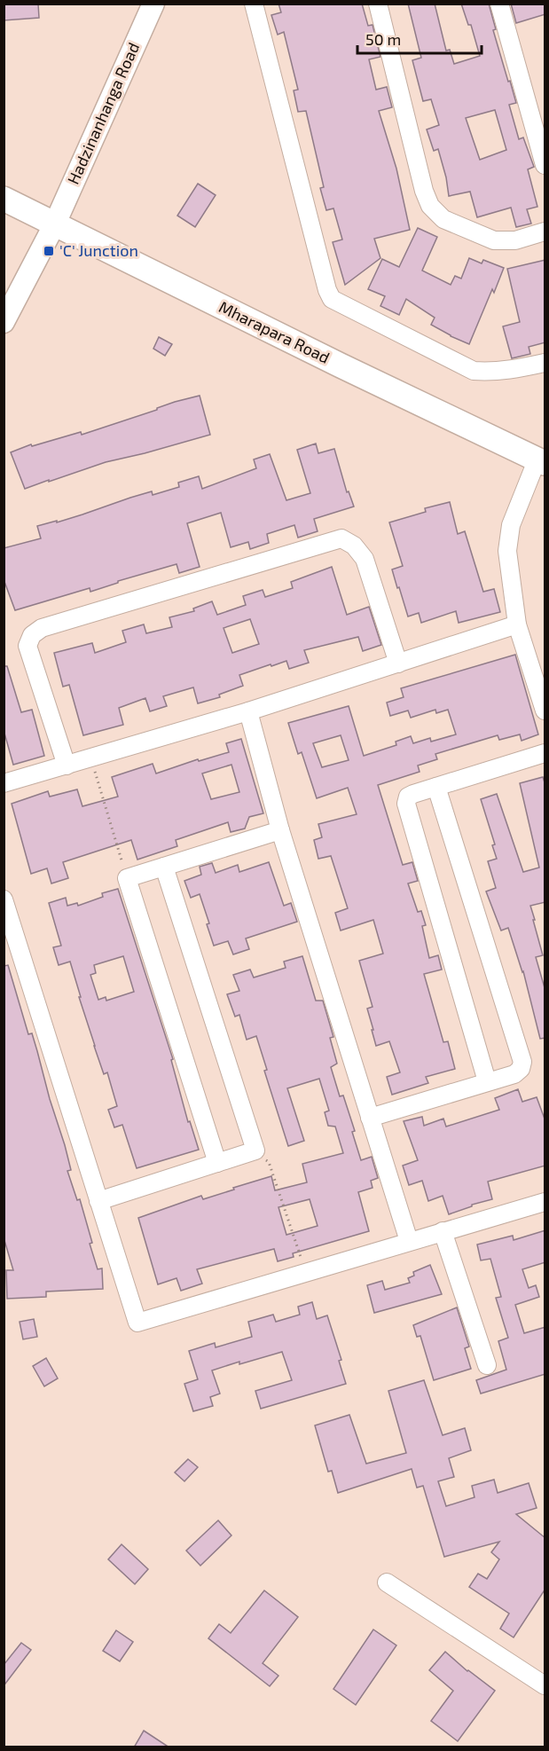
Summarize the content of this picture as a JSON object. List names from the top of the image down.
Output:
{
  "streets": {
    "main road": ["Mharapara Road"],
    "street": ["Hadzinanhanga Road"]
  },
  "crossings": [
    ["Hadzinanhanga Road", "Mharapara Road"]
  ],
  "places": {
    "transit": ["'C' Junction"]
  },
  "scale_bar": "50 m"
}
